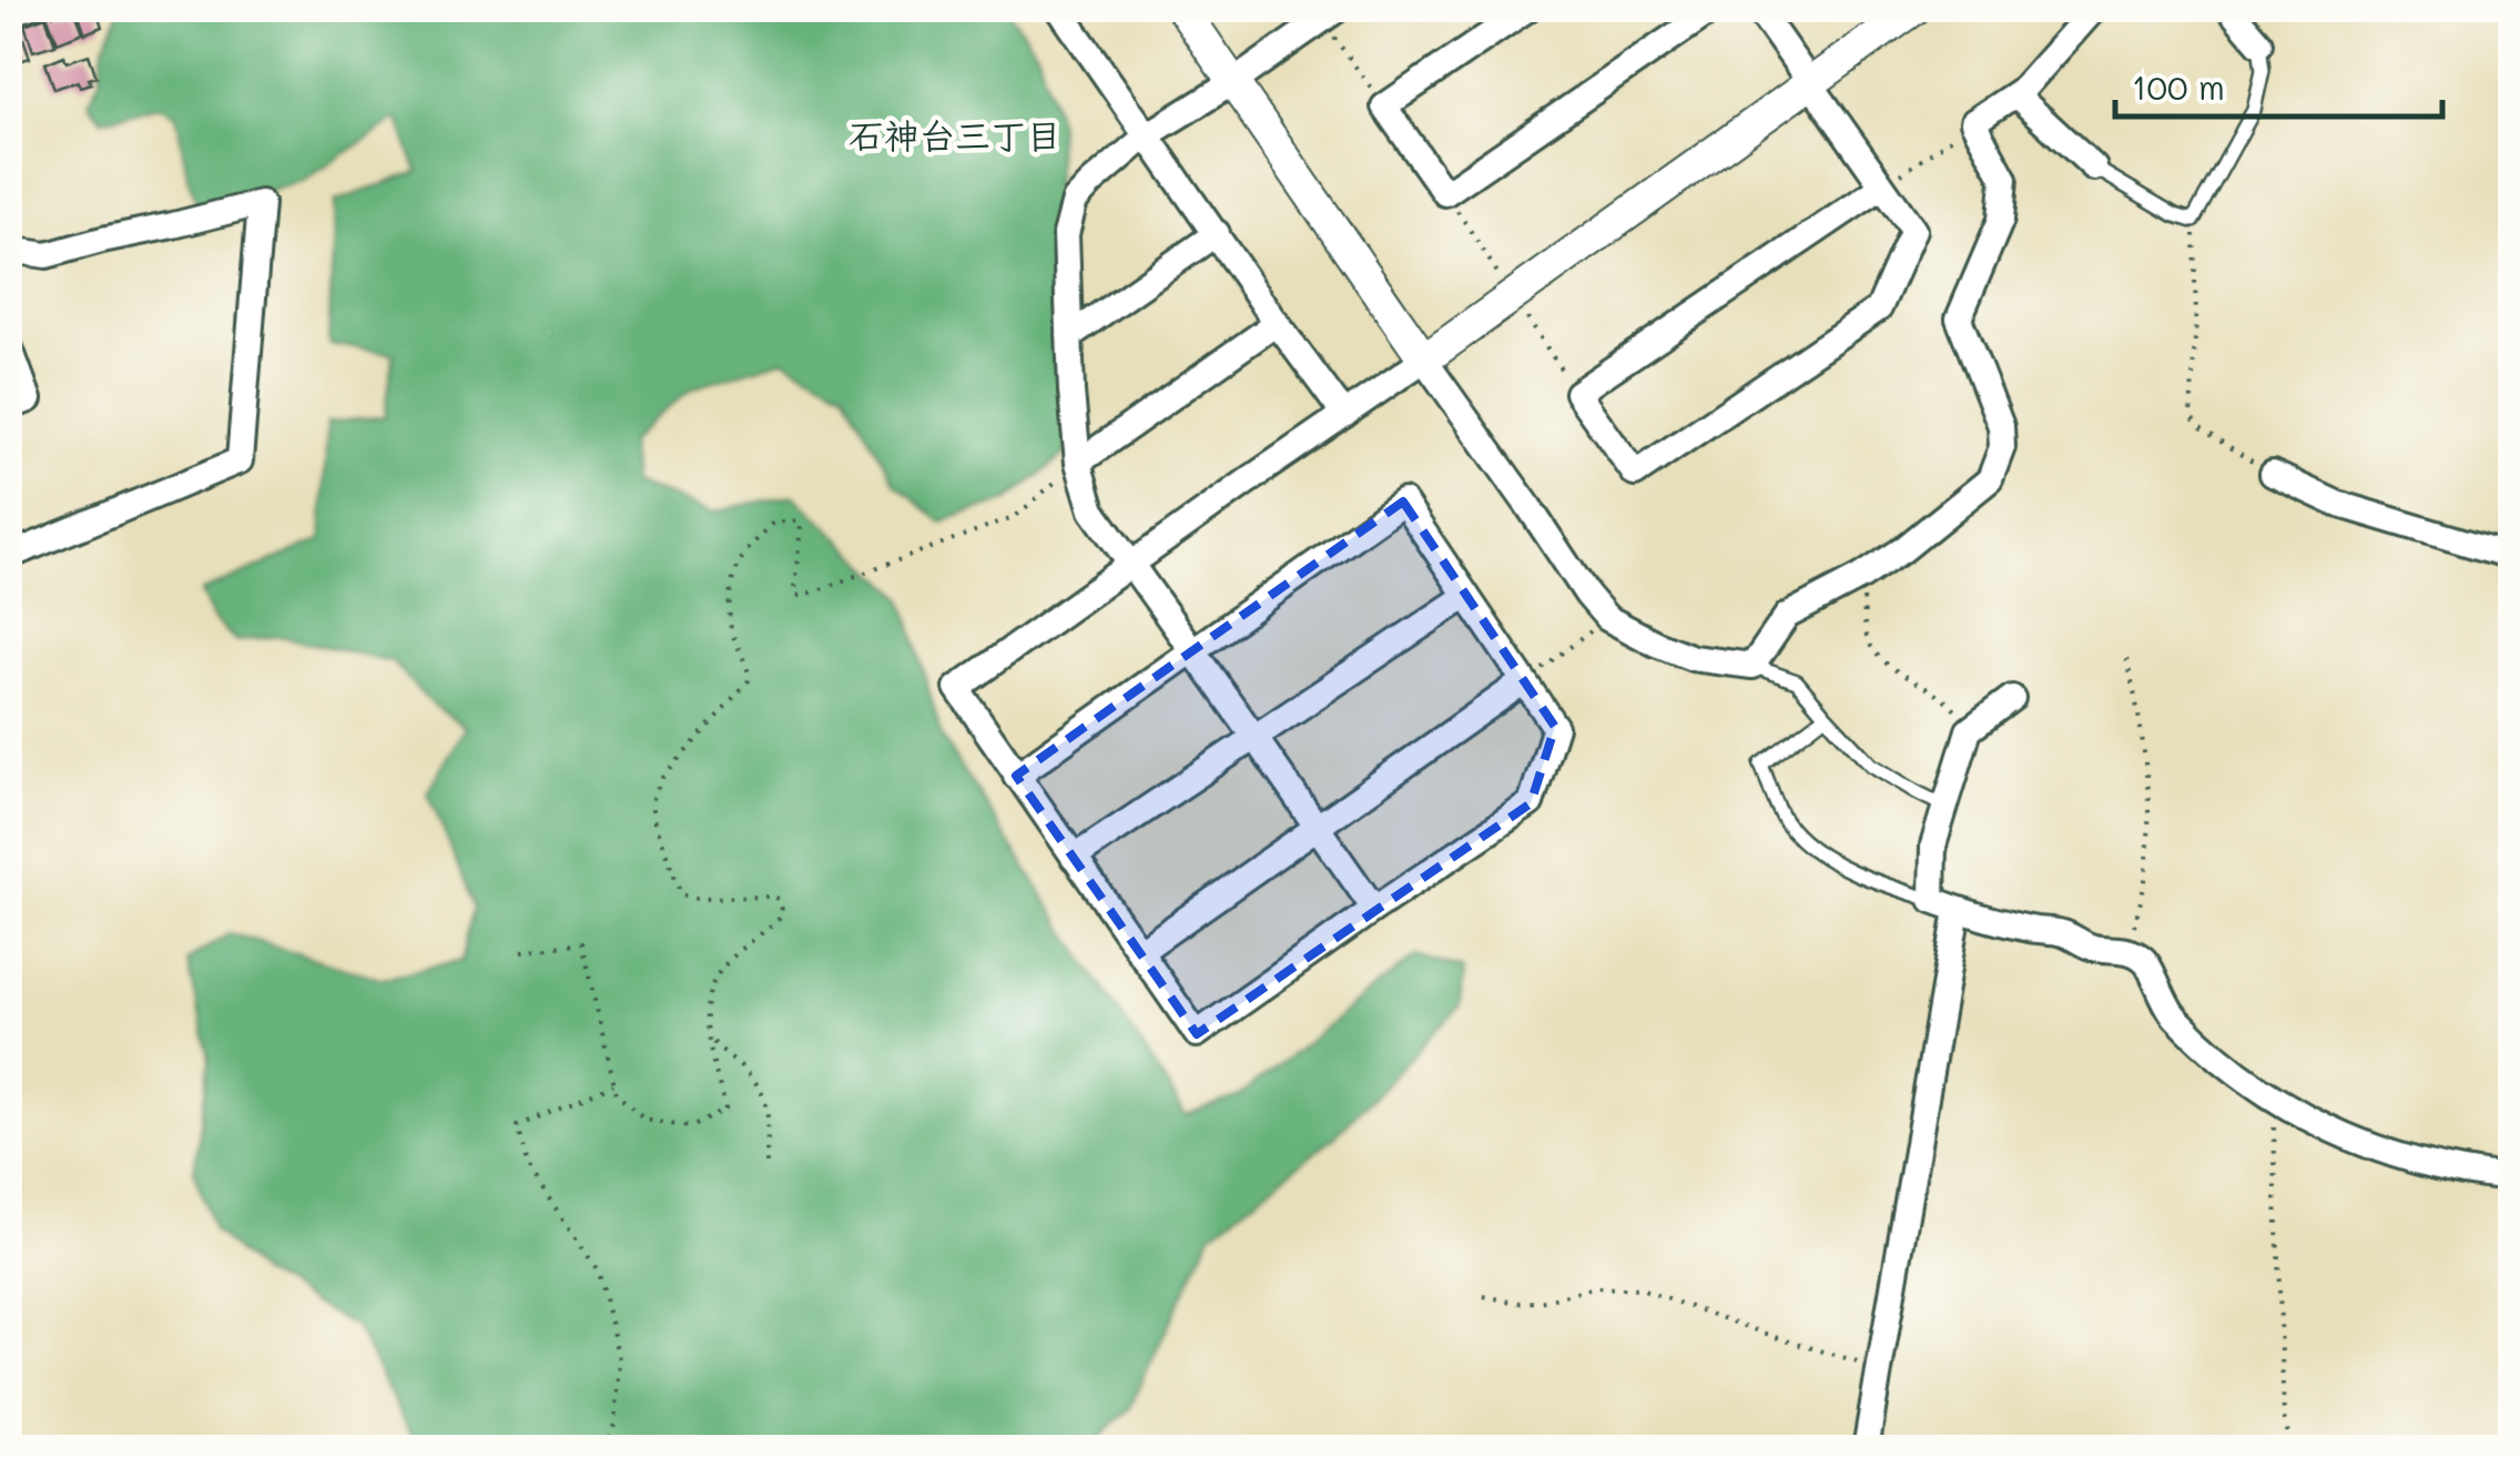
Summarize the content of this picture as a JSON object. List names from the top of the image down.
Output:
{
  "districts": ["石神台三丁目"],
  "scale_bar": "100 m"
}
